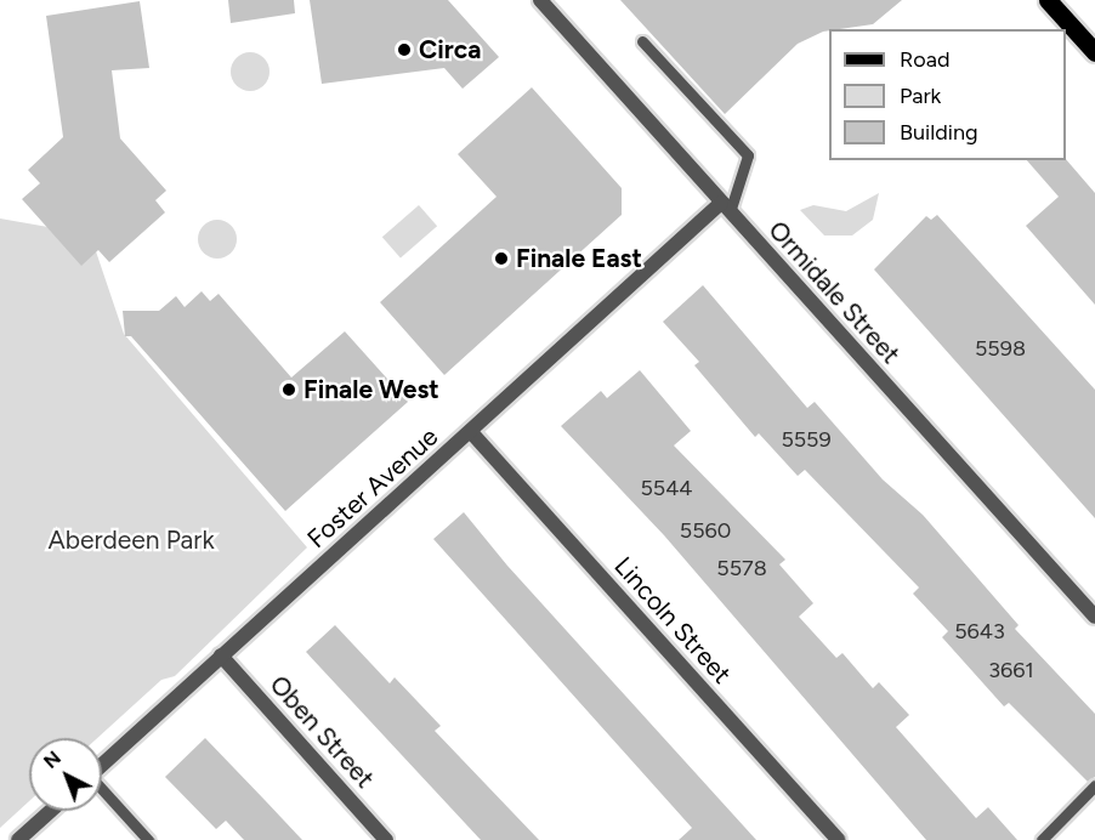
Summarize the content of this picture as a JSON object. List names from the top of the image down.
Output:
{
  "streets": {
    "street": [
      "Ormidale Street",
      "Foster Avenue",
      "Lincoln Street",
      "Oben Street"
    ]
  },
  "crossings": [
    ["Ormidale Street", "Foster Avenue"],
    ["Foster Avenue", "Lincoln Street"],
    ["Foster Avenue", "Oben Street"]
  ],
  "parks": ["Aberdeen Park"],
  "places": ["Circa", "Finale East", "Finale West"],
  "house_numbers": [
    "5598",
    "5559",
    "5544",
    "5560",
    "5578",
    "5643",
    "3661"
  ],
  "legend": ["Road", "Park", "Building"],
  "north": "top left"
}
